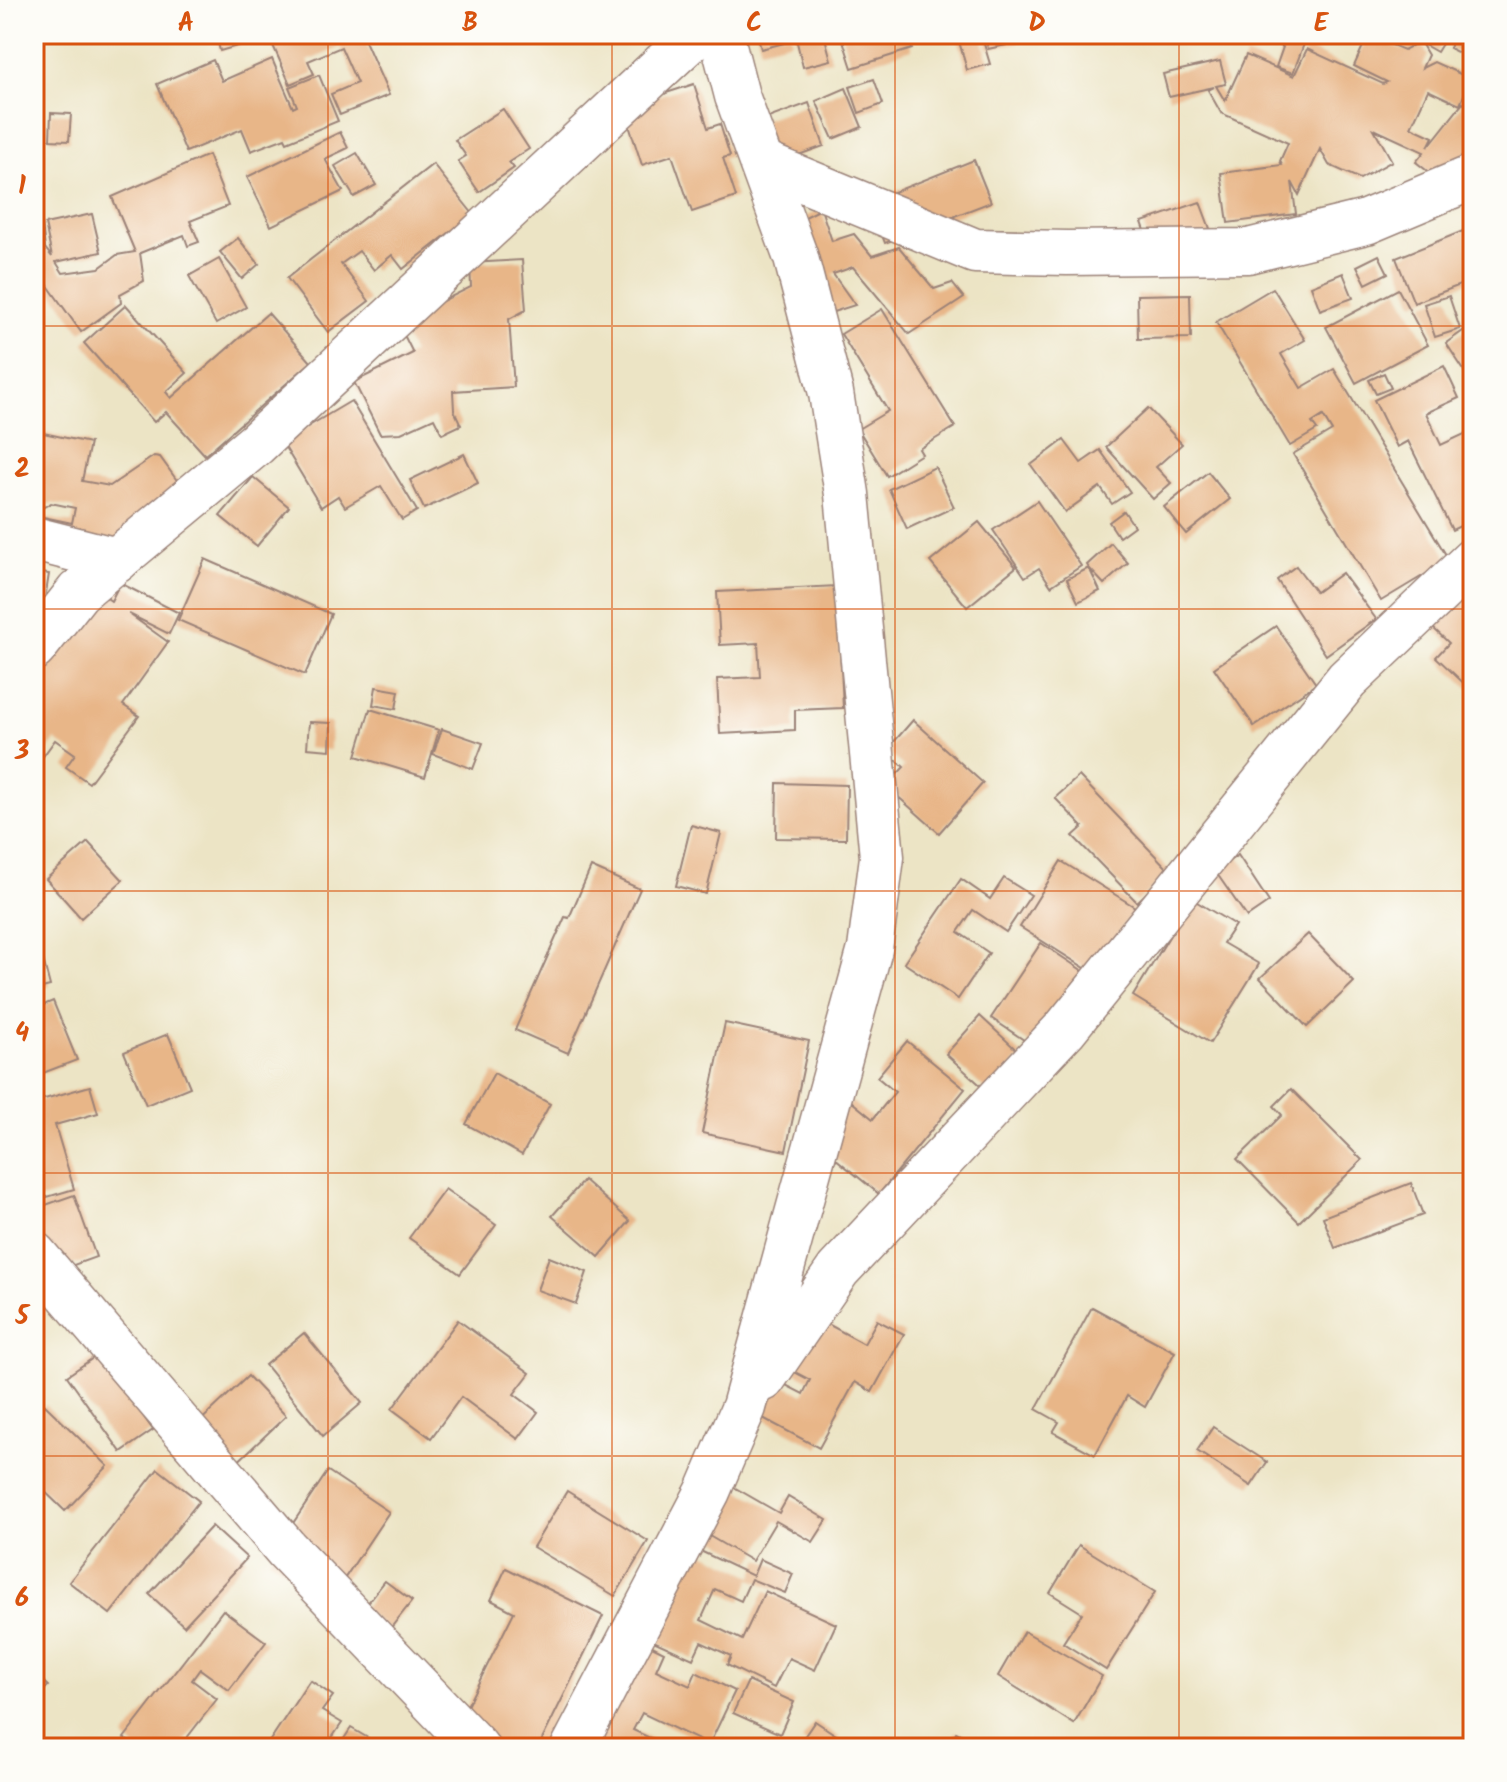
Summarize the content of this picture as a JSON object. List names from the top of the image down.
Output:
{
  "grid": {
    "columns": [
      "A",
      "B",
      "C",
      "D",
      "E"
    ],
    "rows": [
      "1",
      "2",
      "3",
      "4",
      "5",
      "6"
    ]
  }
}
